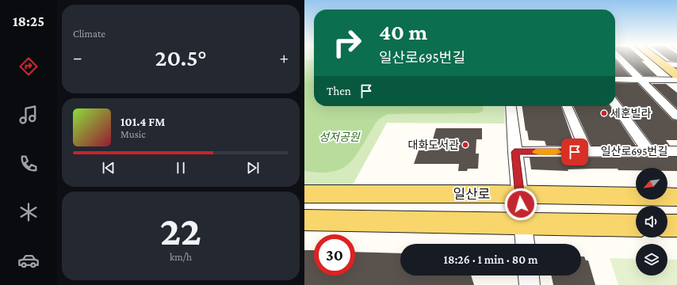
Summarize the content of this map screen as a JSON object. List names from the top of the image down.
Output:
{
  "streets": {
    "main road": ["일산로"],
    "street": ["일산로695번길"]
  },
  "parks": ["성저공원"],
  "places": ["세훈빌라", "대화도서관"],
  "north": "bottom left",
  "page": {
    "tabs": "18:25",
    "tile": [
      "Climate",
      ["22", "km/h"]
    ],
    "turn": ["40 m", "일산로695번길"],
    "heat": ["−", "20.5°", "+"],
    "then": "Then",
    "song": ["101.4 FM", "Music"],
    "limit": "30",
    "trip": "18:26 · 1 min · 80 m"
  }
}
